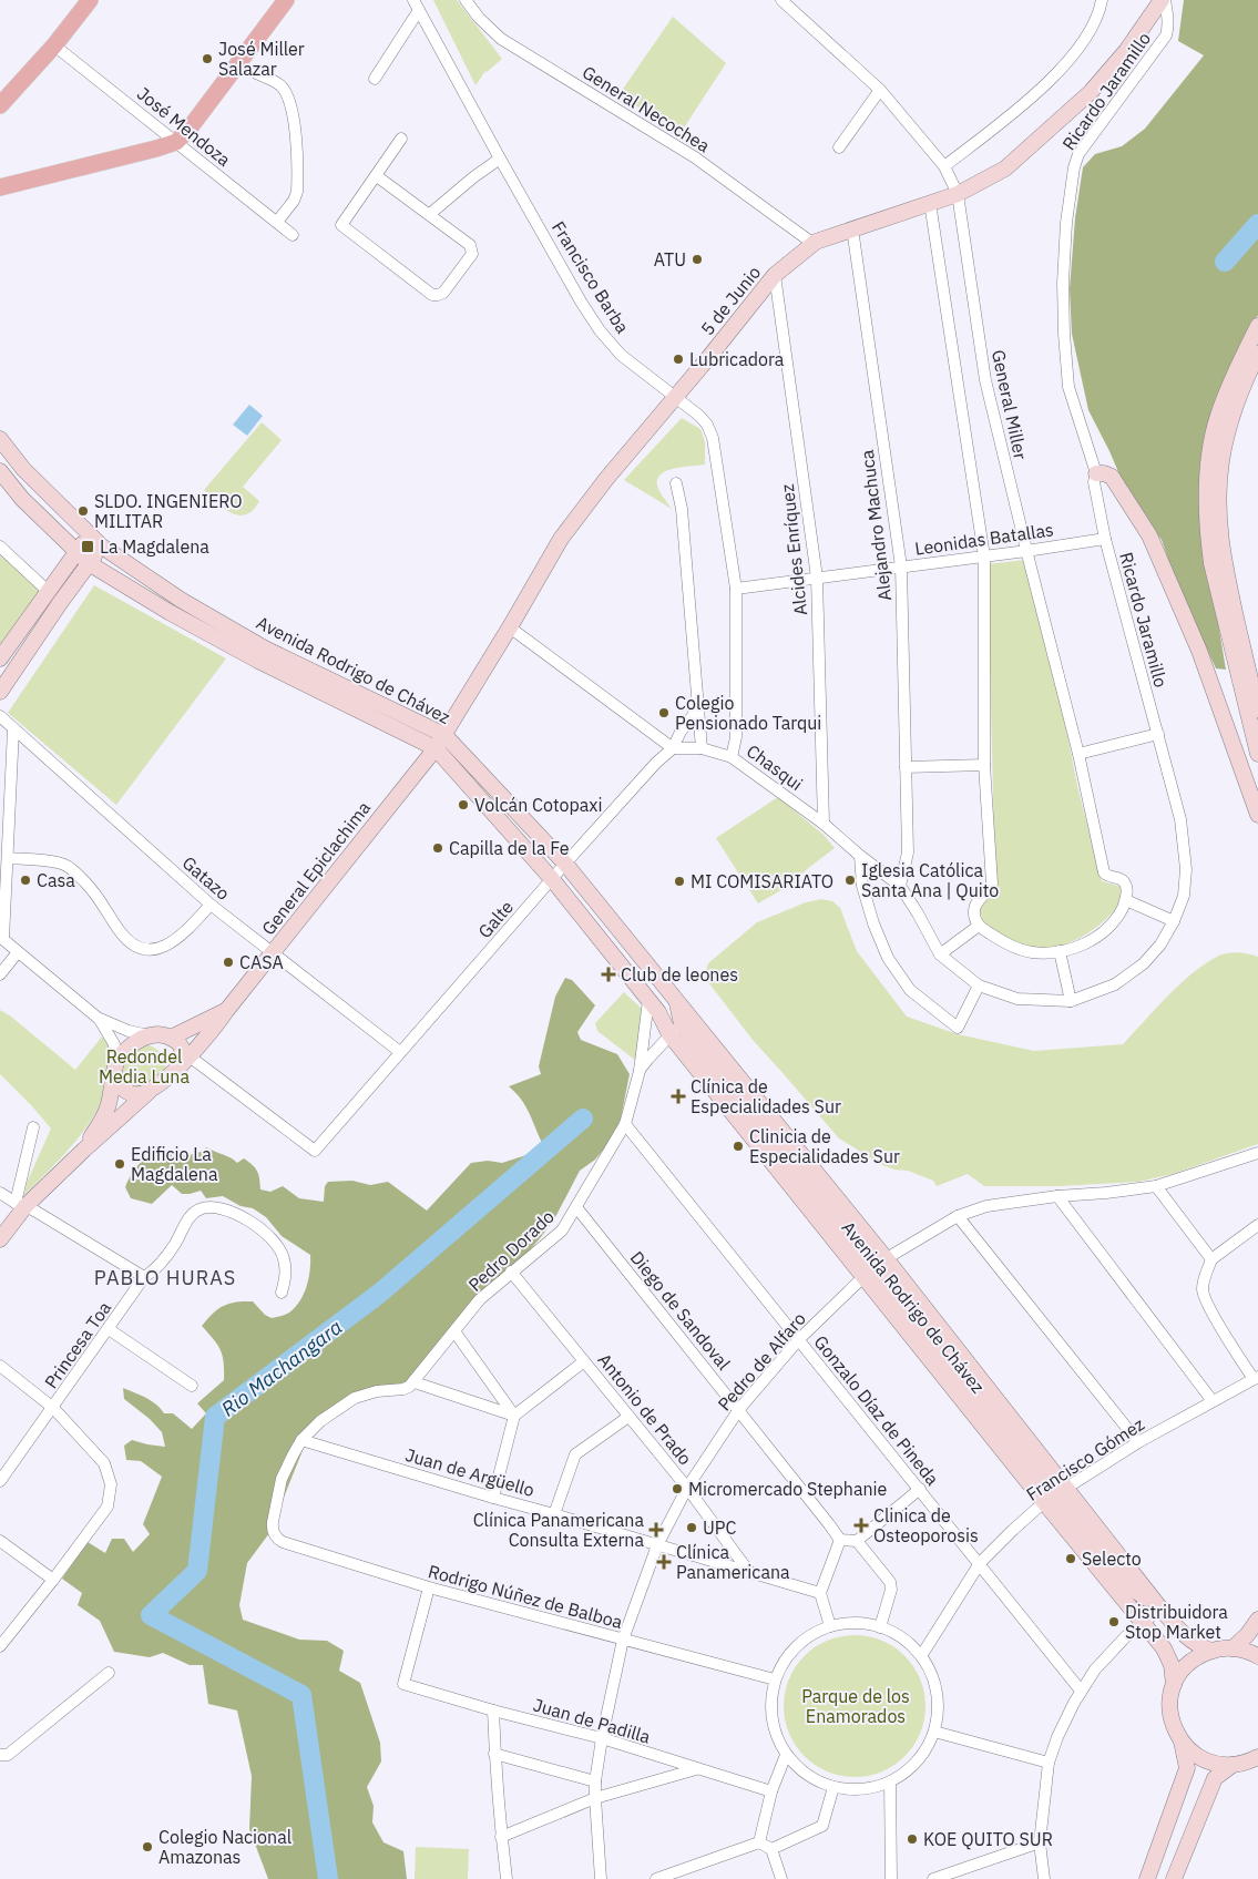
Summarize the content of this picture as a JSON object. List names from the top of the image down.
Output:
{
  "streets": {
    "main road": ["5 de Junio", "Avenida Rodrigo de Chávez", "General Epiclachima"],
    "street": [
      "Ricardo Jaramillo",
      "General Necochea",
      "José Mendoza",
      "Francisco Barba",
      "General Miller",
      "Alejandro Machuca",
      "Leonidas Batallas",
      "Alcides Enríquez",
      "Chasqui",
      "Gatazo",
      "Galte",
      "Pedro Dorado",
      "Diego de Sandoval",
      "Princesa Toa",
      "Pedro de Alfaro",
      "Antonio de Prado",
      "Gonzalo Díaz de Pineda",
      "Francisco Gómez",
      "Juan de Argüello",
      "Rodrigo Núñez de Balboa",
      "Juan de Padilla"
    ]
  },
  "crossings": [
    ["Ricardo Jaramillo", "5 de Junio"],
    ["Ricardo Jaramillo", "Alejandro Machuca"],
    ["Ricardo Jaramillo", "Leonidas Batallas"],
    ["Ricardo Jaramillo", "Chasqui"],
    ["General Necochea", "5 de Junio"],
    ["Francisco Barba", "5 de Junio"],
    ["Francisco Barba", "Leonidas Batallas"],
    ["Francisco Barba", "Chasqui"],
    ["5 de Junio", "General Miller"],
    ["5 de Junio", "Alejandro Machuca"],
    ["5 de Junio", "Alcides Enríquez"],
    ["5 de Junio", "Avenida Rodrigo de Chávez"],
    ["5 de Junio", "General Epiclachima"],
    ["General Miller", "Leonidas Batallas"],
    ["Alejandro Machuca", "Leonidas Batallas"],
    ["Alejandro Machuca", "Chasqui"],
    ["Leonidas Batallas", "Alcides Enríquez"],
    ["Alcides Enríquez", "Chasqui"],
    ["Avenida Rodrigo de Chávez", "General Epiclachima"],
    ["Avenida Rodrigo de Chávez", "Galte"],
    ["Avenida Rodrigo de Chávez", "Pedro Dorado"],
    ["Avenida Rodrigo de Chávez", "Pedro de Alfaro"],
    ["Avenida Rodrigo de Chávez", "Francisco Gómez"],
    ["Chasqui", "Galte"],
    ["General Epiclachima", "Gatazo"],
    ["General Epiclachima", "Galte"],
    ["Gatazo", "Galte"],
    ["Pedro Dorado", "Diego de Sandoval"],
    ["Pedro Dorado", "Antonio de Prado"],
    ["Pedro Dorado", "Gonzalo Díaz de Pineda"],
    ["Diego de Sandoval", "Pedro de Alfaro"],
    ["Pedro de Alfaro", "Antonio de Prado"],
    ["Pedro de Alfaro", "Gonzalo Díaz de Pineda"],
    ["Pedro de Alfaro", "Juan de Argüello"],
    ["Pedro de Alfaro", "Rodrigo Núñez de Balboa"],
    ["Pedro de Alfaro", "Juan de Padilla"],
    ["Antonio de Prado", "Juan de Argüello"],
    ["Gonzalo Díaz de Pineda", "Francisco Gómez"],
    ["Francisco Gómez", "Rodrigo Núñez de Balboa"],
    ["Juan de Argüello", "Rodrigo Núñez de Balboa"],
    ["Rodrigo Núñez de Balboa", "Juan de Padilla"]
  ],
  "districts": ["PABLO HURAS"],
  "water": ["Rio Machangara"],
  "parks": ["Redondel Media Luna", "Parque de los Enamorados"],
  "places": {
    "other": [
      "José Miller Salazar",
      "ATU",
      "Lubricadora",
      "SLDO. INGENIERO MILITAR",
      "Colegio Pensionado Tarqui",
      "Volcán Cotopaxi",
      "Capilla de la Fe",
      "Casa",
      "Iglesia Católica Santa Ana | Quito",
      "MI COMISARIATO",
      "CASA",
      "Clinicia de Especialidades Sur",
      "Edificio La Magdalena",
      "Micromercado Stephanie",
      "UPC",
      "Selecto",
      "Distribuidora Stop Market",
      "KOE QUITO SUR",
      "Colegio Nacional Amazonas"
    ],
    "transit": ["La Magdalena"],
    "health": [
      "Club de leones",
      "Clínica de Especialidades Sur",
      "Clinica de Osteoporosis",
      "Clínica Panamericana Consulta Externa",
      "Clínica Panamericana"
    ]
  }
}
